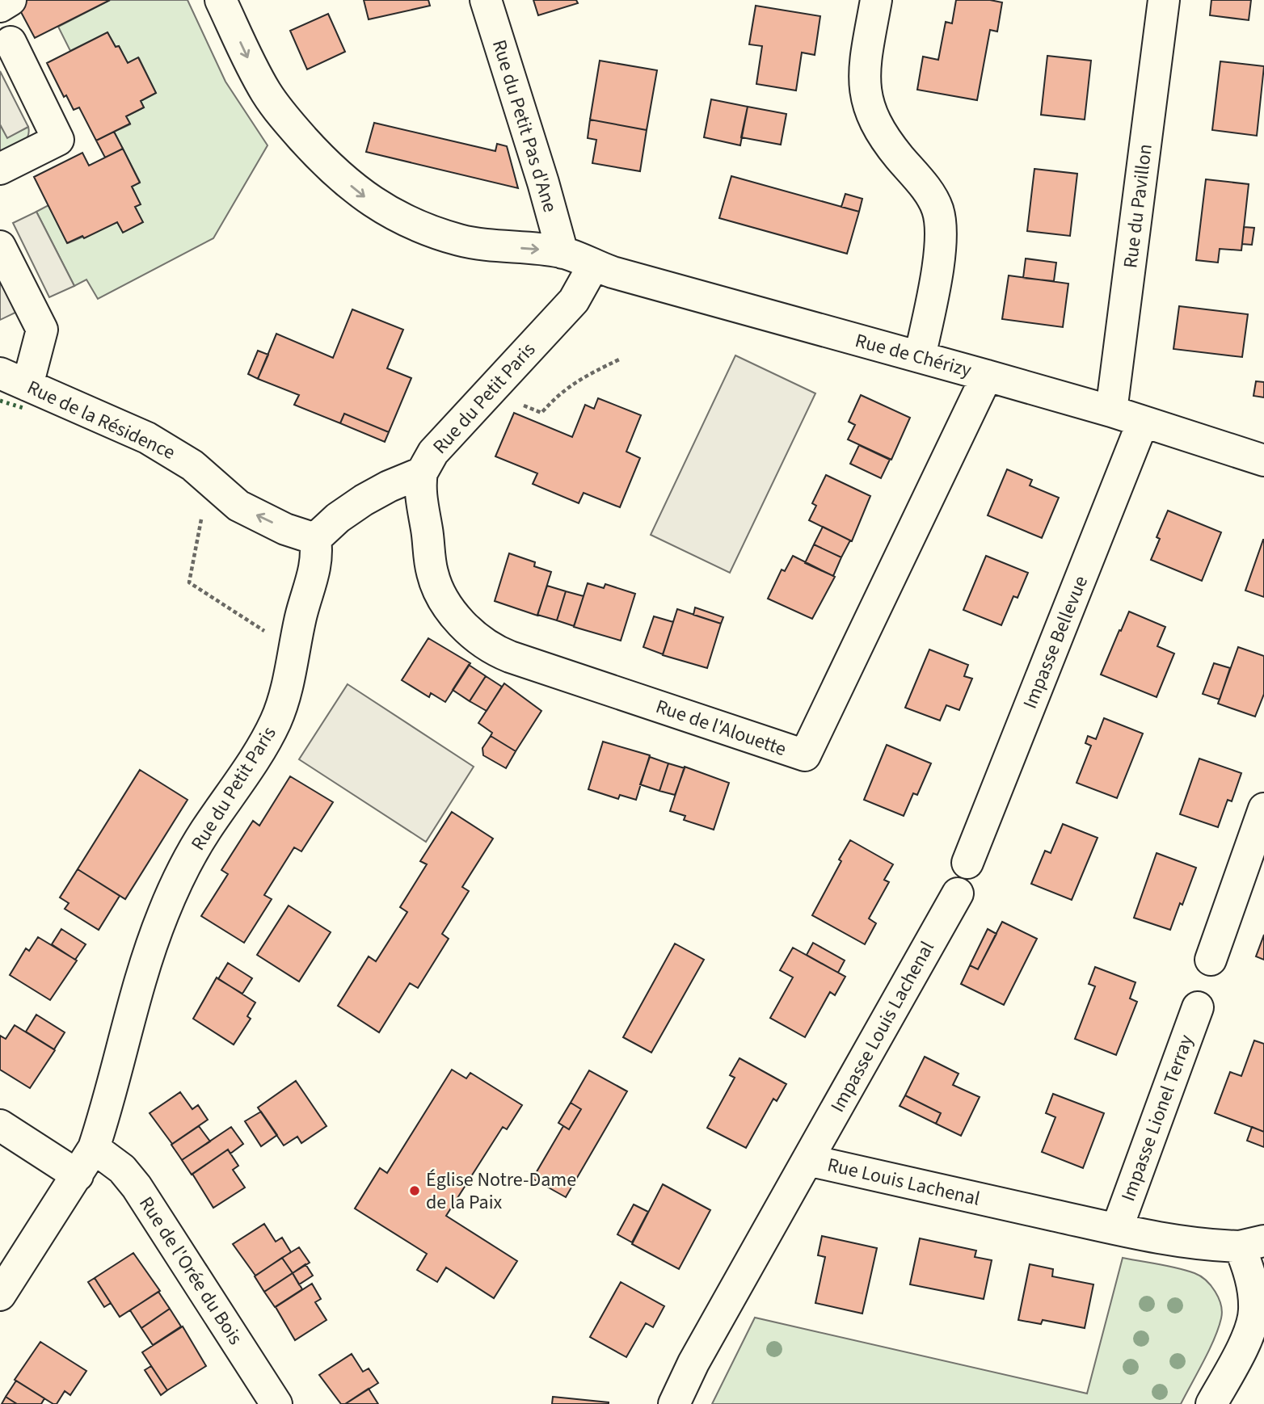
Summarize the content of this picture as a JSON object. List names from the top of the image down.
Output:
{
  "streets": {
    "street": [
      "Rue du Petit Pas d'Ane",
      "Rue du Pavillon",
      "Rue de Chérizy",
      "Rue du Petit Paris",
      "Rue de la Résidence",
      "Impasse Bellevue",
      "Rue de l'Alouette",
      "Impasse Louis Lachenal",
      "Impasse Lionel Terray",
      "Rue Louis Lachenal",
      "Rue de l'Orée du Bois"
    ]
  },
  "crossings": [
    ["Rue du Petit Pas d'Ane", "Rue de Chérizy"],
    ["Rue du Pavillon", "Rue de Chérizy"],
    ["Rue de Chérizy", "Rue du Petit Paris"],
    ["Rue de Chérizy", "Impasse Bellevue"],
    ["Rue de Chérizy", "Rue de l'Alouette"],
    ["Rue du Petit Paris", "Rue de la Résidence"],
    ["Rue du Petit Paris", "Rue de l'Alouette"],
    ["Rue du Petit Paris", "Rue de l'Orée du Bois"],
    ["Impasse Louis Lachenal", "Rue Louis Lachenal"],
    ["Impasse Lionel Terray", "Rue Louis Lachenal"]
  ],
  "one_way": ["Rue de Chérizy"],
  "places": ["Église Notre-Dame de la Paix"]
}
